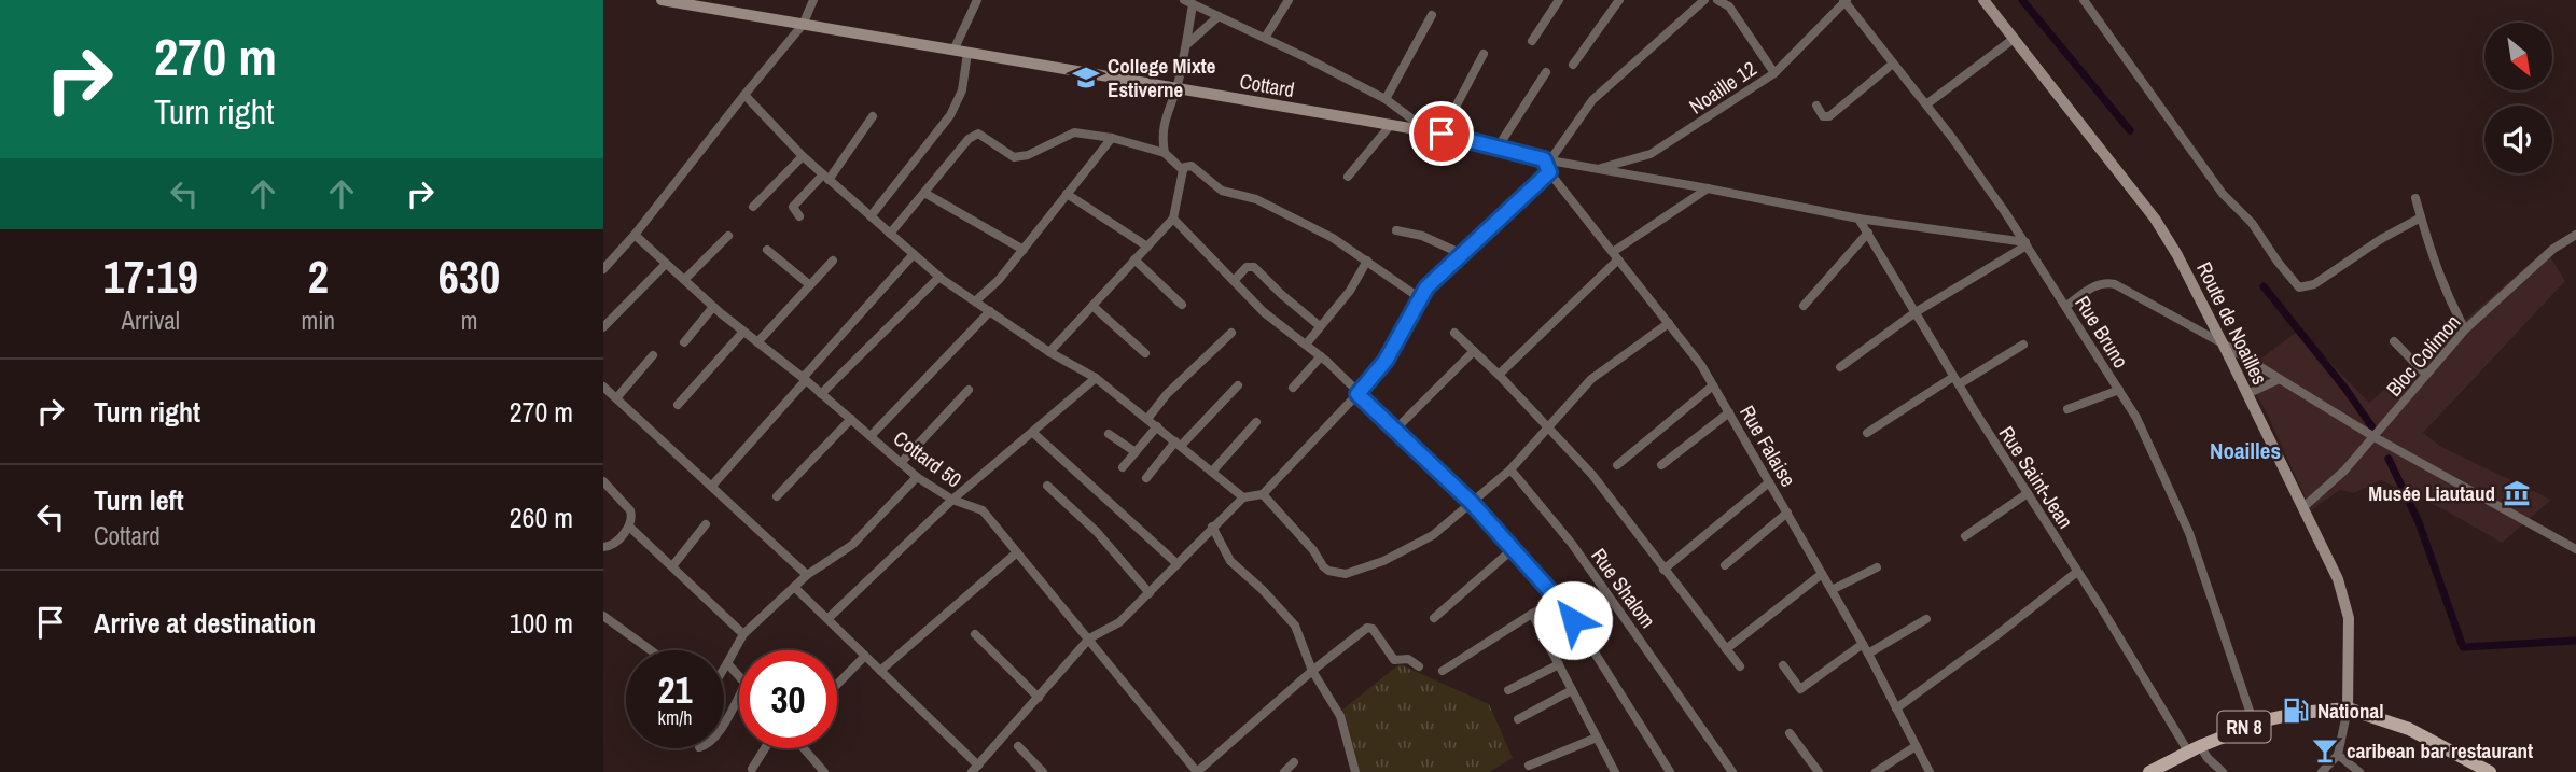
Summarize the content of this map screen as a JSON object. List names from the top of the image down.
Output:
{
  "streets": {
    "main road": ["RN 8"],
    "street": [
      "Cottard",
      "Noaille 12",
      "Route de Noailles",
      "Rue Bruno",
      "Bloc Colimon",
      "Rue Falaise",
      "Cottard 50",
      "Rue Saint-Jean",
      "Rue Shalom"
    ]
  },
  "crossings": [
    ["Cottard", "Rue Falaise"],
    ["Noaille 12", "Rue Bruno"],
    ["Route de Noailles", "Bloc Colimon"],
    ["Route de Noailles", "RN 8"],
    ["Rue Bruno", "RN 8"],
    ["Rue Saint-Jean", "RN 8"]
  ],
  "districts": ["Noailles"],
  "places": {
    "school or university": ["College Mixte Estiverne"],
    "museum": ["Musée Liautaud"],
    "fuel station": ["National"],
    "bar": ["caribean bar restaurant"]
  },
  "north": "bottom right",
  "page": {
    "turn": ["270 m", "Turn right"],
    "eta": [
      "17:19",
      "Arrival",
      "2",
      "min",
      "630",
      "m"
    ],
    "list": [
      {
        "name": "Turn right",
        "value": "270 m"
      },
      {
        "name": "Turn left",
        "note": "Cottard",
        "value": "260 m"
      },
      {
        "name": "Arrive at destination",
        "value": "100 m"
      }
    ],
    "speed": "21 km/h",
    "limit": "30"
  }
}
